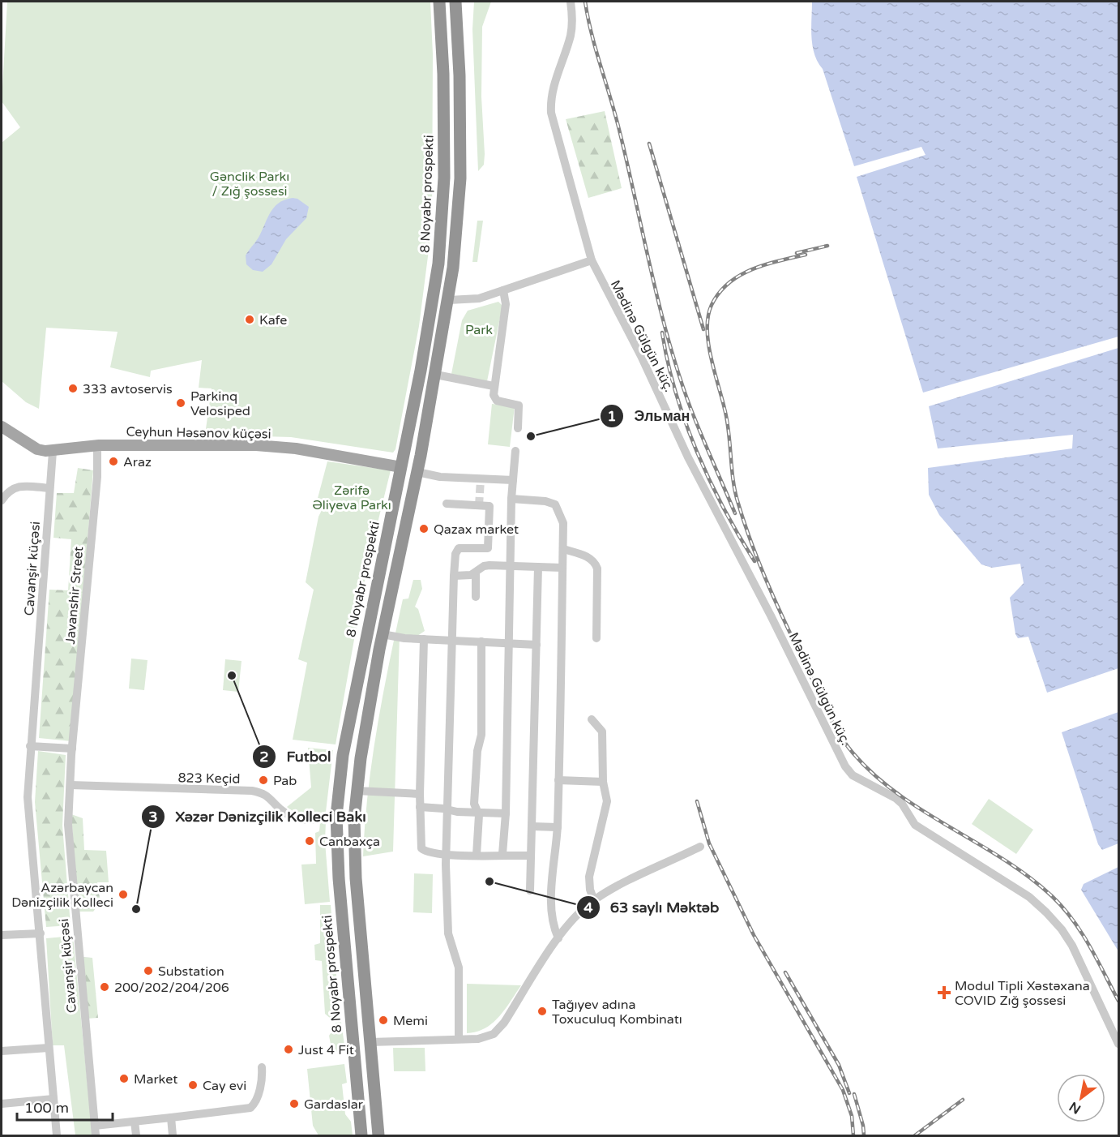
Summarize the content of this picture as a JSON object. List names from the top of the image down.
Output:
{
  "streets": {
    "highway": ["8 Noyabr prospekti"],
    "main road": ["Ceyhun Həsənov küçəsi"],
    "street": [
      "Mədinə Gülgün küç.",
      "Cavanşir küçəsi",
      "Javanshir Street",
      "823 Keçid"
    ]
  },
  "crossings": [
    ["8 Noyabr prospekti", "Ceyhun Həsənov küçəsi"],
    ["8 Noyabr prospekti", "823 Keçid"],
    ["Ceyhun Həsənov küçəsi", "Cavanşir küçəsi"],
    ["Ceyhun Həsənov küçəsi", "Javanshir Street"],
    ["Cavanşir küçəsi", "Javanshir Street"],
    ["Cavanşir küçəsi", "823 Keçid"]
  ],
  "parks": ["Gənclik Parkı / Zığ şossesi", "Park", "Zərifə Əliyeva Parkı"],
  "places": {
    "other": [
      "Kafe",
      "333 avtoservis",
      "Parkinq Velosiped",
      "Эльман",
      "Araz",
      "Qazax market",
      "Futbol",
      "Pab",
      "Canbaxça",
      "63 saylı Məktəb",
      "Azərbaycan Dənizçilik Kolleci",
      "Xəzər Dənizçilik Kolleci Bakı",
      "Substation",
      "200/202/204/206",
      "Tağıyev adına Toxuculuq Kombinatı",
      "Memi",
      "Just 4 Fit",
      "Market",
      "Cay evi",
      "Gardaslar"
    ],
    "health": ["Modul Tipli Xəstəxana COVID Zığ şossesi"]
  },
  "scale_bar": "100 m",
  "north": "bottom left"
}
